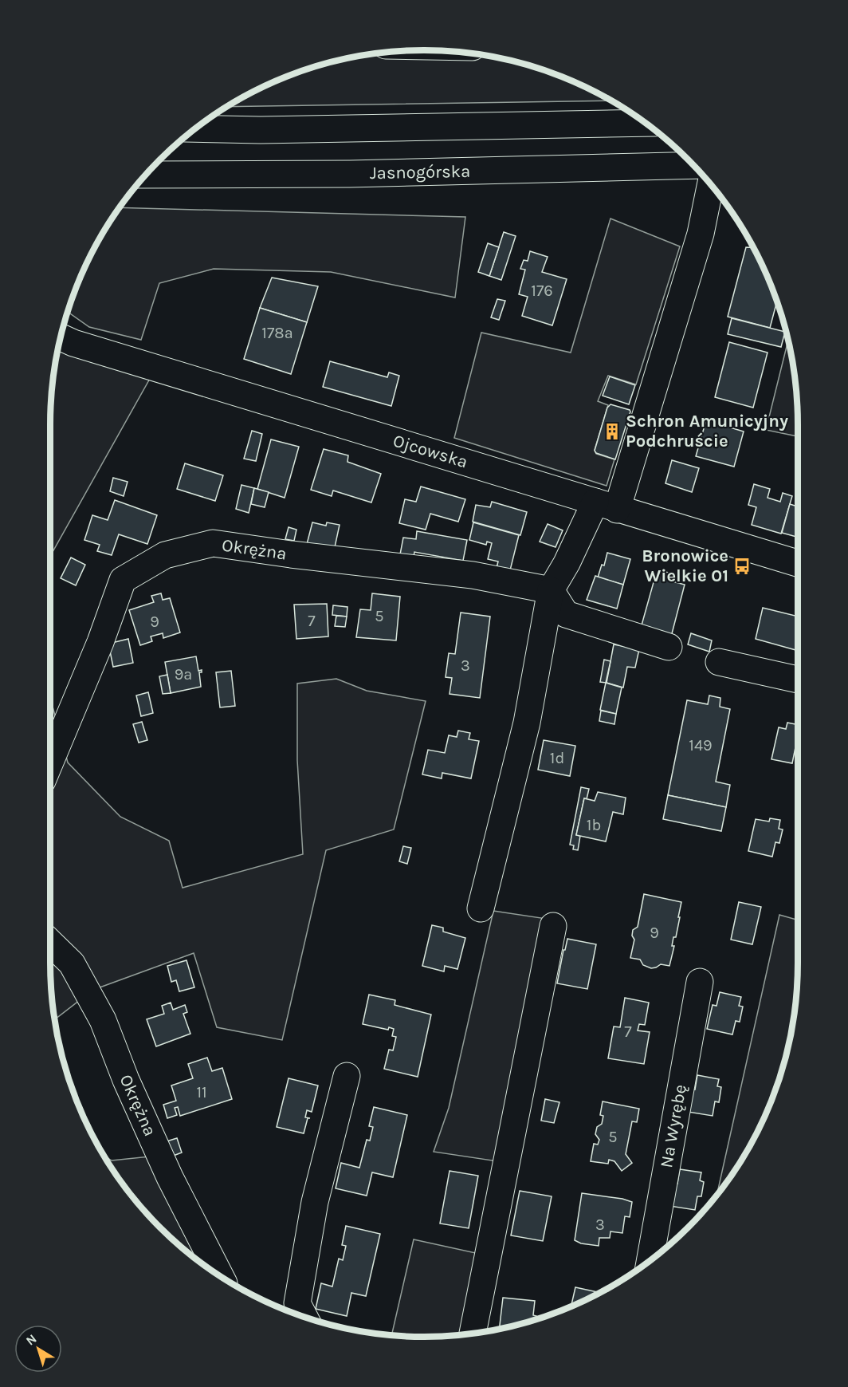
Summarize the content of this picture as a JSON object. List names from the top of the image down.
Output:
{
  "streets": {
    "street": [
      "Jasnogórska",
      "Ojcowska",
      "Okrężna",
      "Na Wyrębę"
    ]
  },
  "places": {
    "building": ["Schron Amunicyjny Podchruście"],
    "bus stop": ["Bronowice Wielkie 01"]
  },
  "house_numbers": [
    "176",
    "178a",
    "5",
    "7",
    "9",
    "3",
    "9a",
    "149",
    "1d",
    "1b",
    "9",
    "7",
    "11",
    "5",
    "3"
  ],
  "north": "top left"
}
